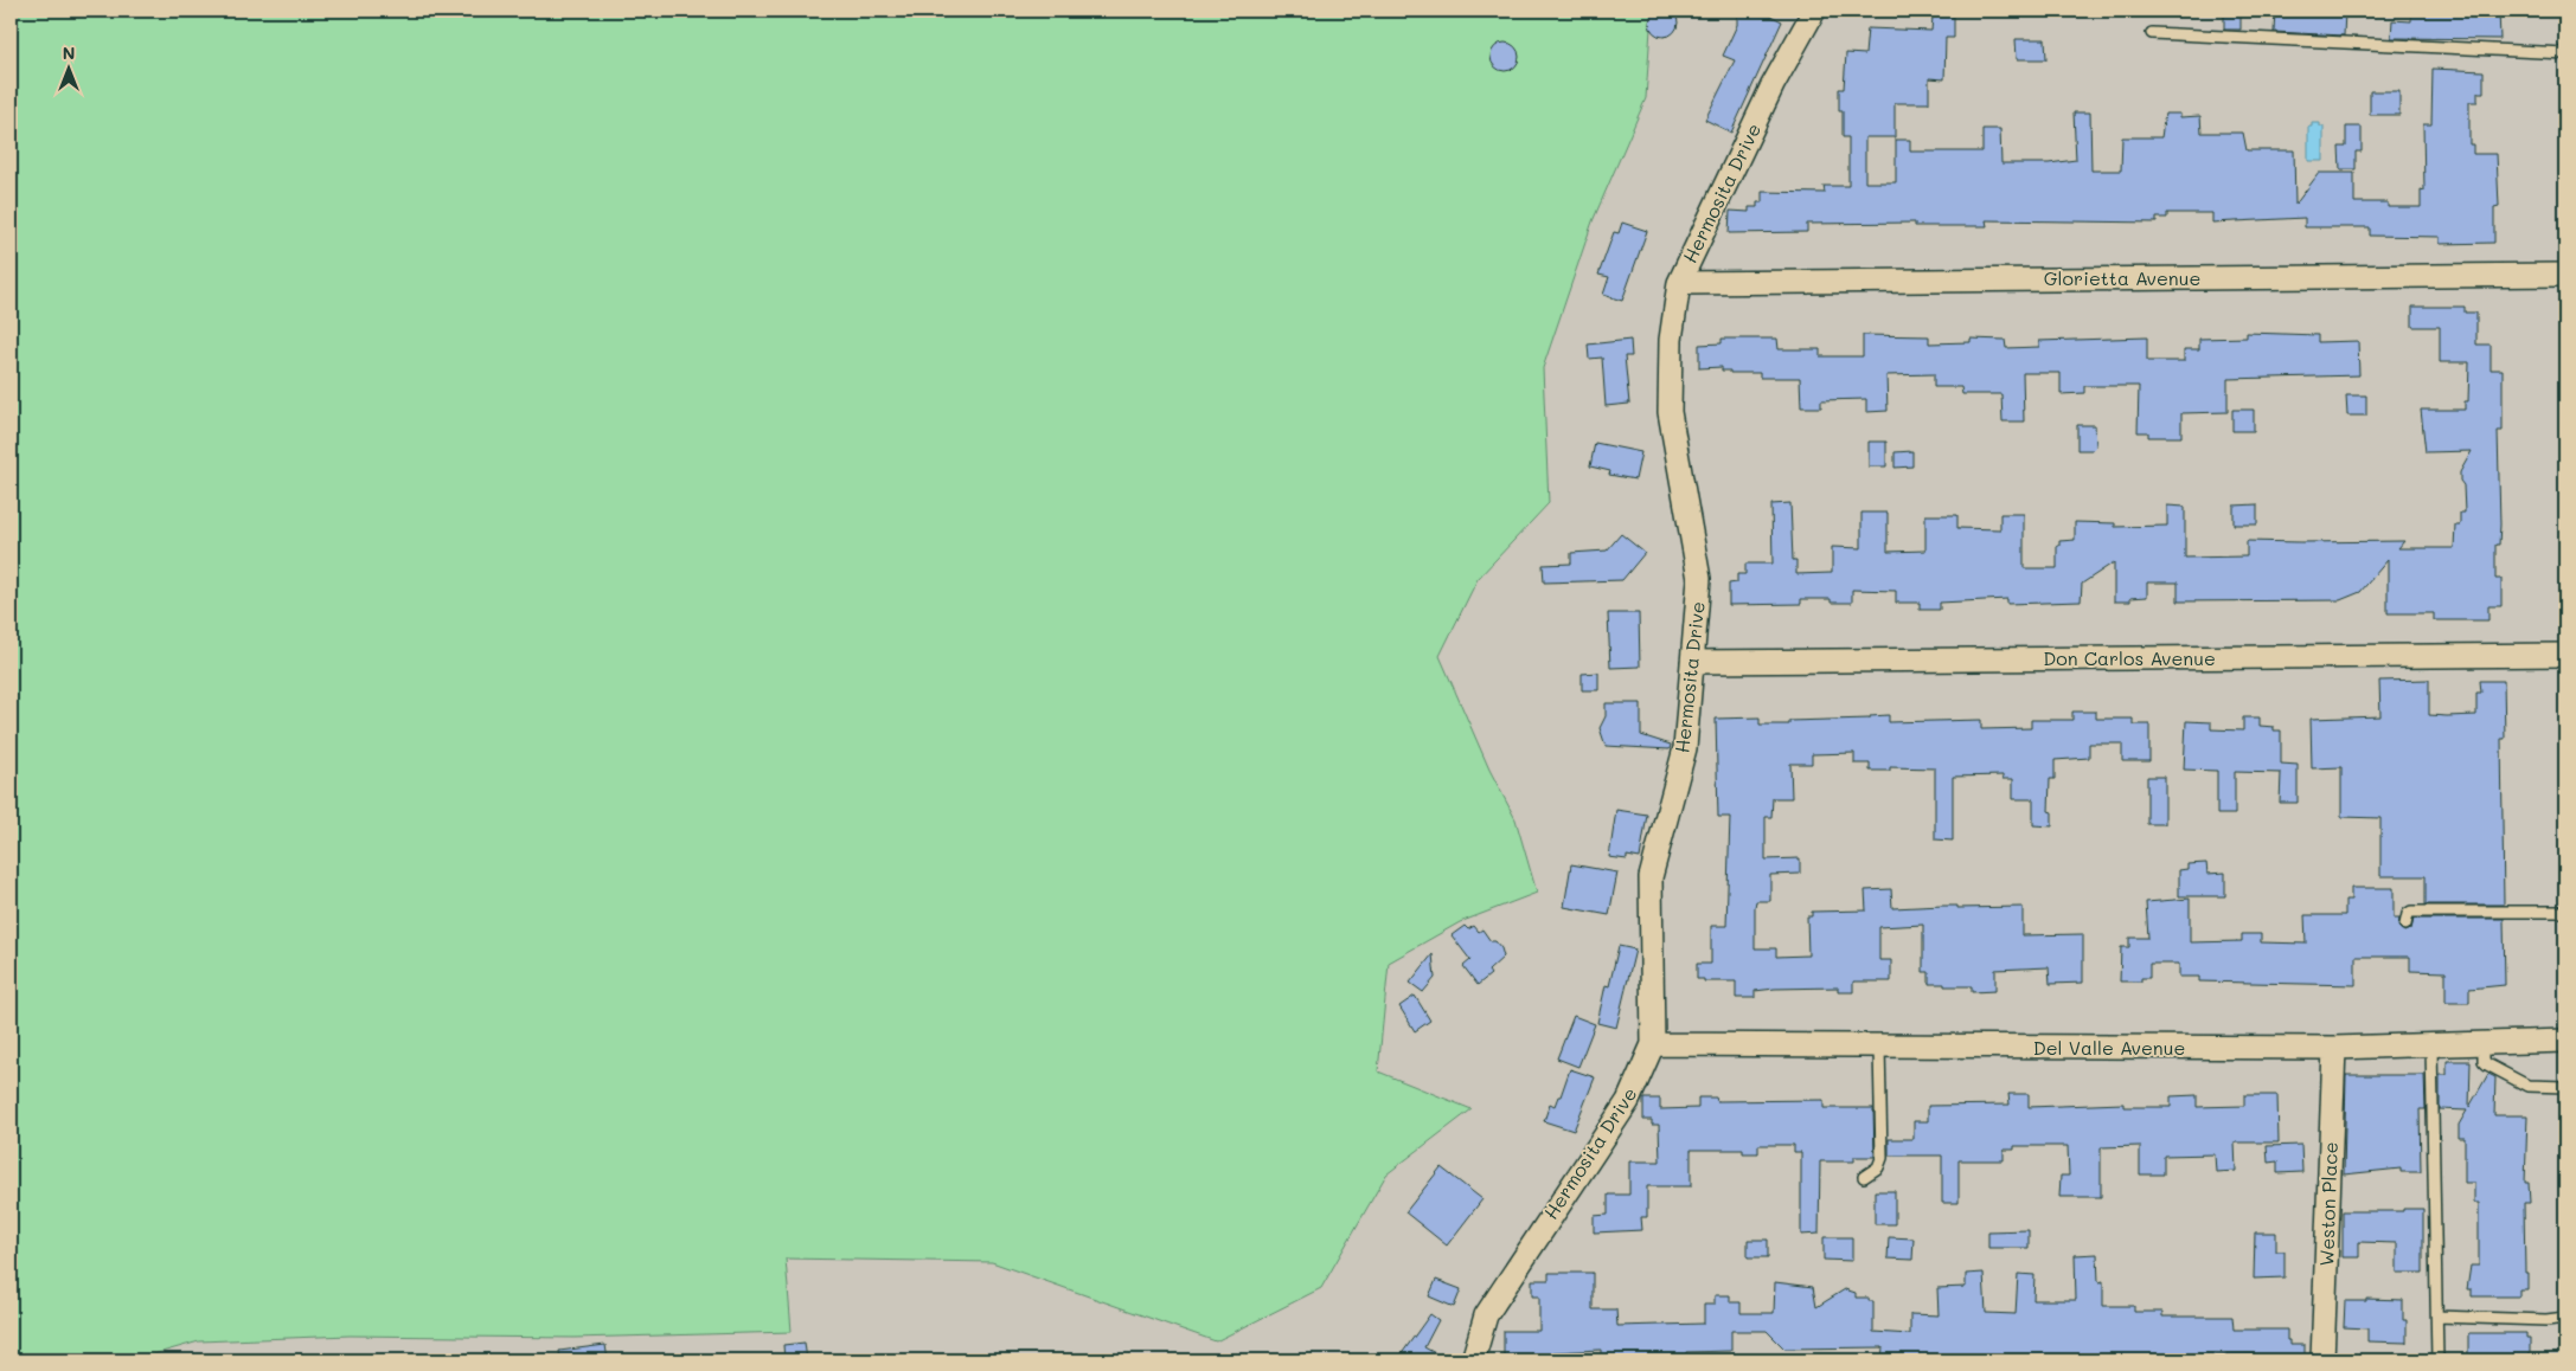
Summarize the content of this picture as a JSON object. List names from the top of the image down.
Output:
{
  "streets": {
    "street": [
      "Hermosita Drive",
      "Glorietta Avenue",
      "Don Carlos Avenue",
      "Del Valle Avenue",
      "Weston Place"
    ]
  },
  "crossings": [
    ["Hermosita Drive", "Glorietta Avenue"],
    ["Hermosita Drive", "Don Carlos Avenue"],
    ["Hermosita Drive", "Del Valle Avenue"],
    ["Del Valle Avenue", "Weston Place"]
  ],
  "north": "top"
}
